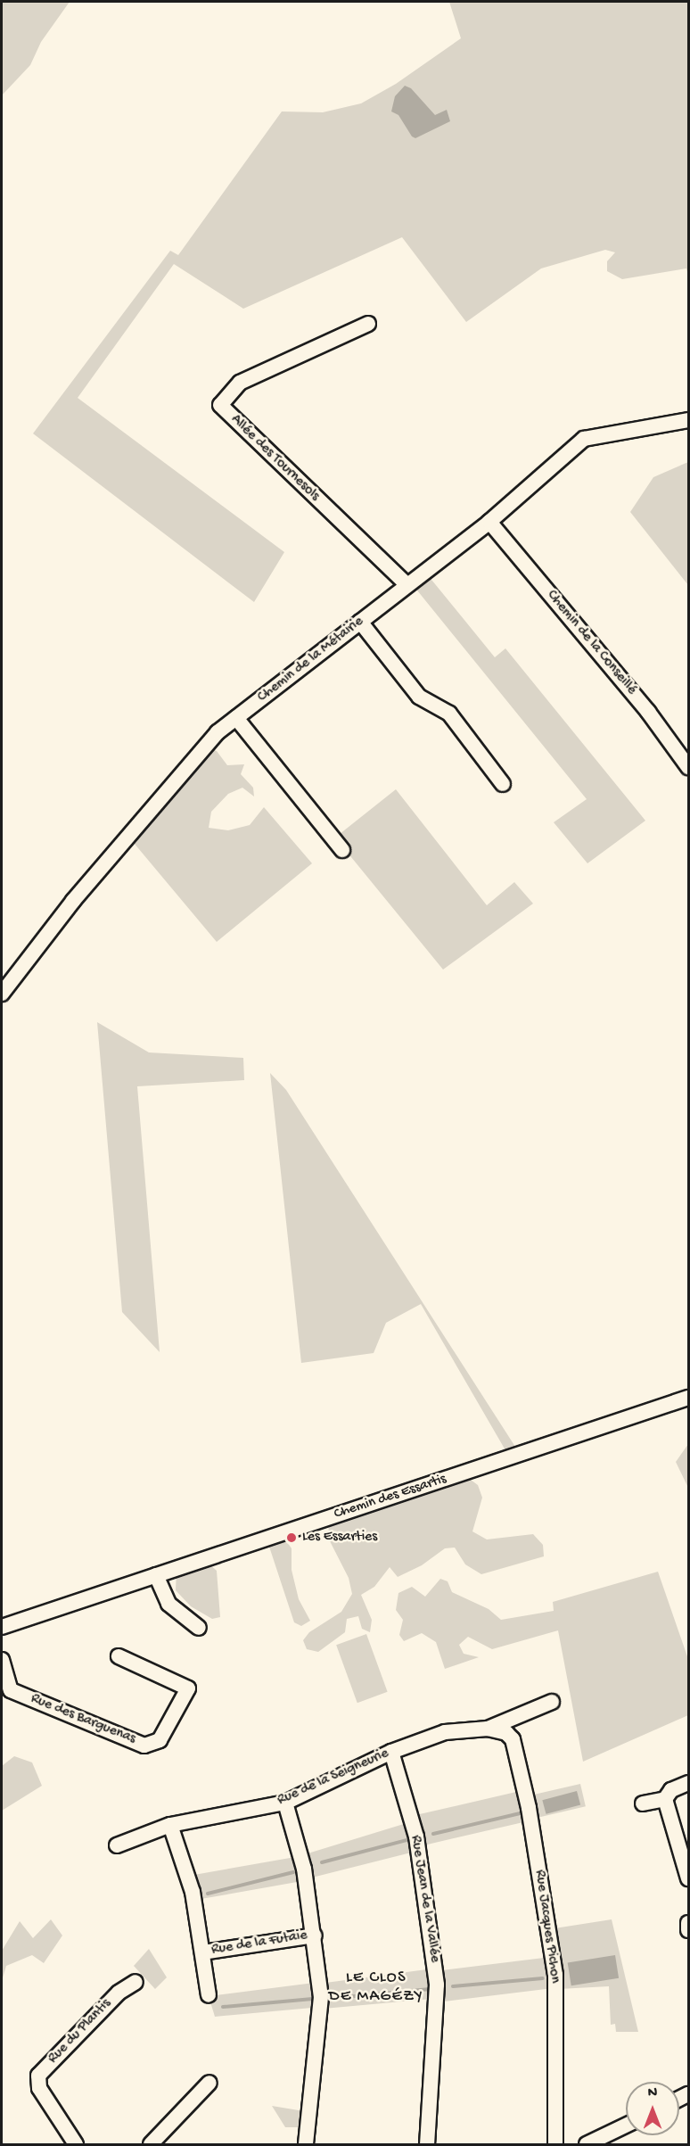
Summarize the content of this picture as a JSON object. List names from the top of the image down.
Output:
{
  "streets": {
    "street": [
      "Allée des Tournesols",
      "Chemin de la Conseillé",
      "Chemin de la Métairie",
      "Chemin des Essartis",
      "Rue des Barguenas",
      "Rue de la Seigneurie",
      "Rue Jean de la Vallée",
      "Rue Jacques Pichon",
      "Rue de la Futaie",
      "Rue du Plantis"
    ]
  },
  "crossings": [
    ["Allée des Tournesols", "Chemin de la Métairie"],
    ["Chemin de la Conseillé", "Chemin de la Métairie"],
    ["Rue de la Seigneurie", "Rue Jean de la Vallée"],
    ["Rue de la Seigneurie", "Rue Jacques Pichon"]
  ],
  "districts": ["LE CLOS DE MAGÉZY"],
  "places": ["Les Essarties"],
  "north": "top"
}
